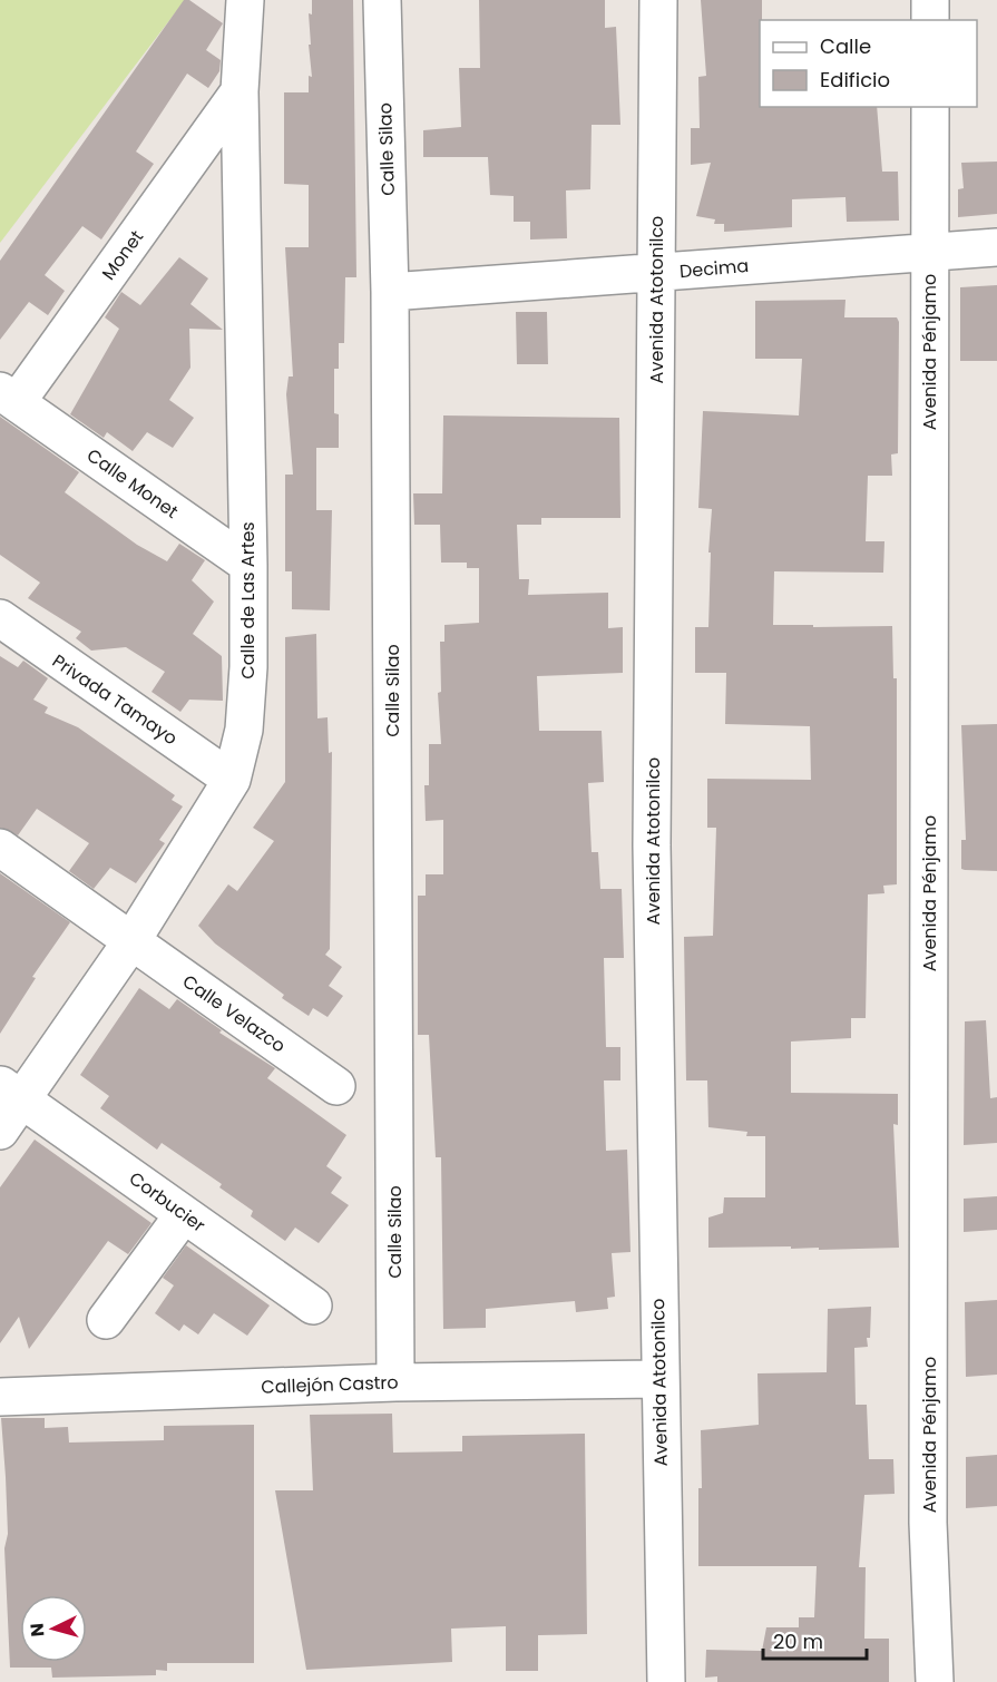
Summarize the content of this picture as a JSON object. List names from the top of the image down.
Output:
{
  "streets": {
    "street": [
      "Calle Silao",
      "Monet",
      "Decima",
      "Avenida Atotonilco",
      "Avenida Pénjamo",
      "Calle Monet",
      "Calle de Las Artes",
      "Privada Tamayo",
      "Calle Velazco",
      "Corbucier",
      "Callejón Castro"
    ]
  },
  "crossings": [
    ["Calle Silao", "Decima"],
    ["Calle Silao", "Callejón Castro"],
    ["Monet", "Calle Monet"],
    ["Monet", "Calle de Las Artes"],
    ["Decima", "Avenida Atotonilco"],
    ["Decima", "Avenida Pénjamo"],
    ["Avenida Atotonilco", "Callejón Castro"],
    ["Calle Monet", "Calle de Las Artes"],
    ["Calle de Las Artes", "Privada Tamayo"],
    ["Calle de Las Artes", "Calle Velazco"],
    ["Calle de Las Artes", "Corbucier"]
  ],
  "legend": ["Calle", "Edificio"],
  "scale_bar": "20 m",
  "north": "left"
}
